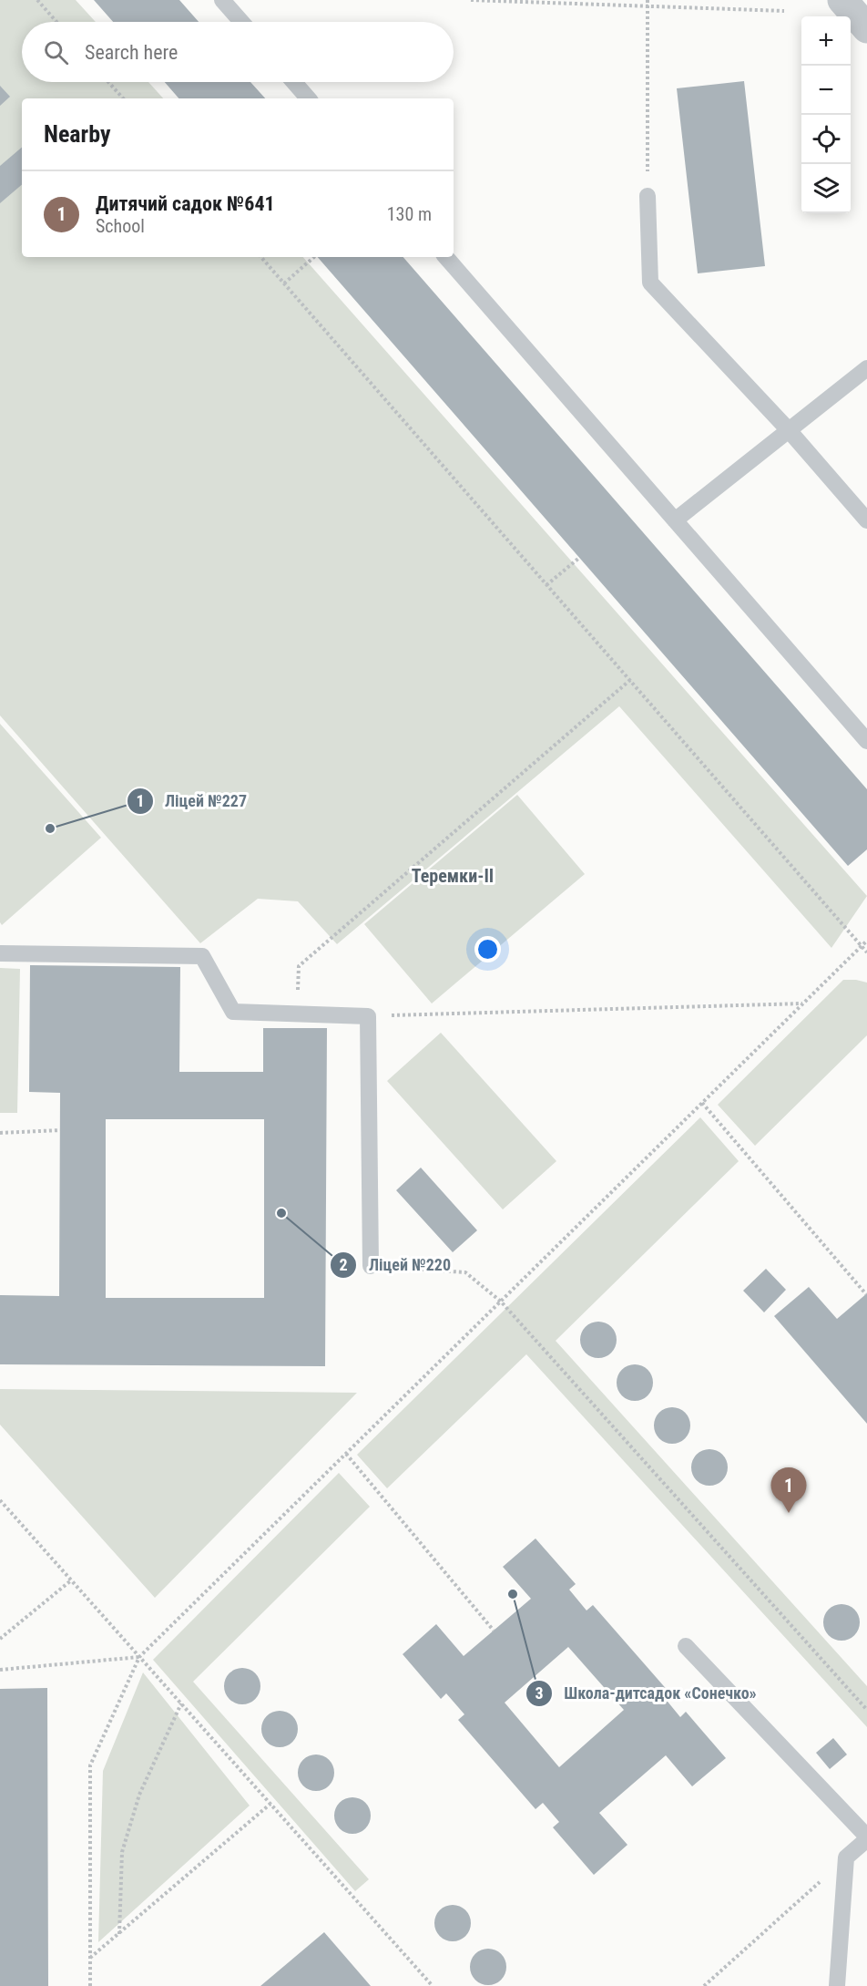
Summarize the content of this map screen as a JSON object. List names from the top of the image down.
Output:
{
  "districts": ["Теремки-ІІ"],
  "places": ["Ліцей №227", "Ліцей №220", "Школа-дитсадок «Сонечко»"],
  "page": {
    "map_buttons": ["+", "−"],
    "search": "Search here",
    "heading": "Nearby",
    "list": [
      {
        "mark": "1",
        "name": "Дитячий садок №641",
        "note": "School",
        "value": "130 m"
      }
    ],
    "pins": "1"
  }
}
